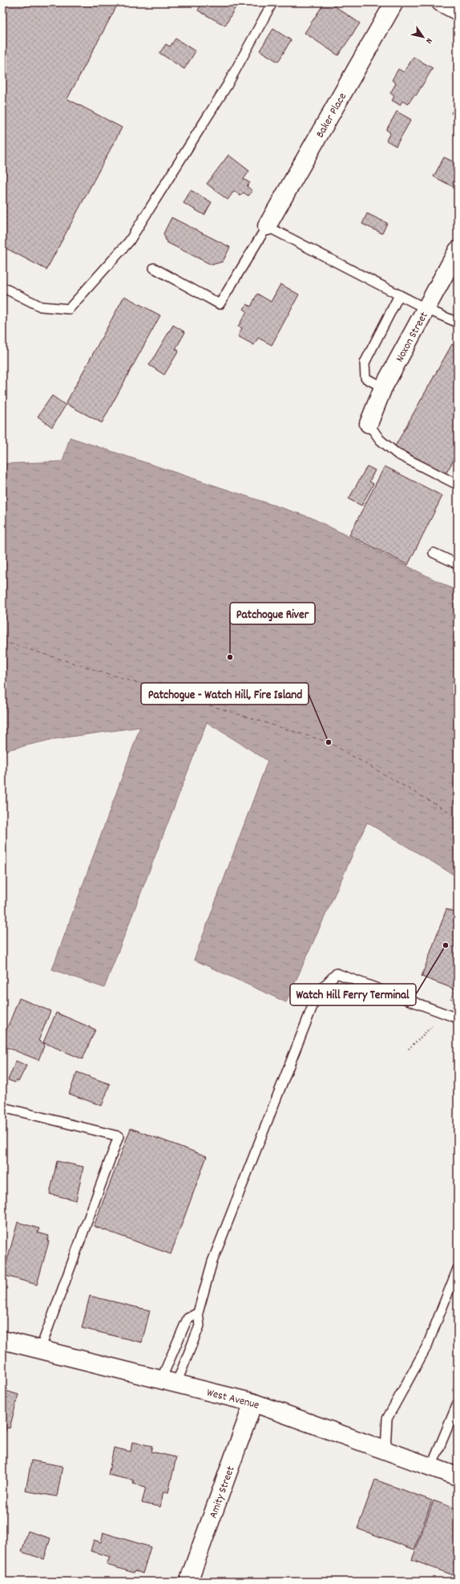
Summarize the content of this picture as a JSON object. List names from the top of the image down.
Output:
{
  "streets": {
    "street": [
      "Baker Place",
      "Noxon Street",
      "West Avenue",
      "Amity Street"
    ]
  },
  "crossings": [
    ["West Avenue", "Amity Street"]
  ],
  "places": ["Patchogue River", "Patchogue - Watch Hill, Fire Island", "Watch Hill Ferry Terminal"],
  "north": "bottom right"
}
